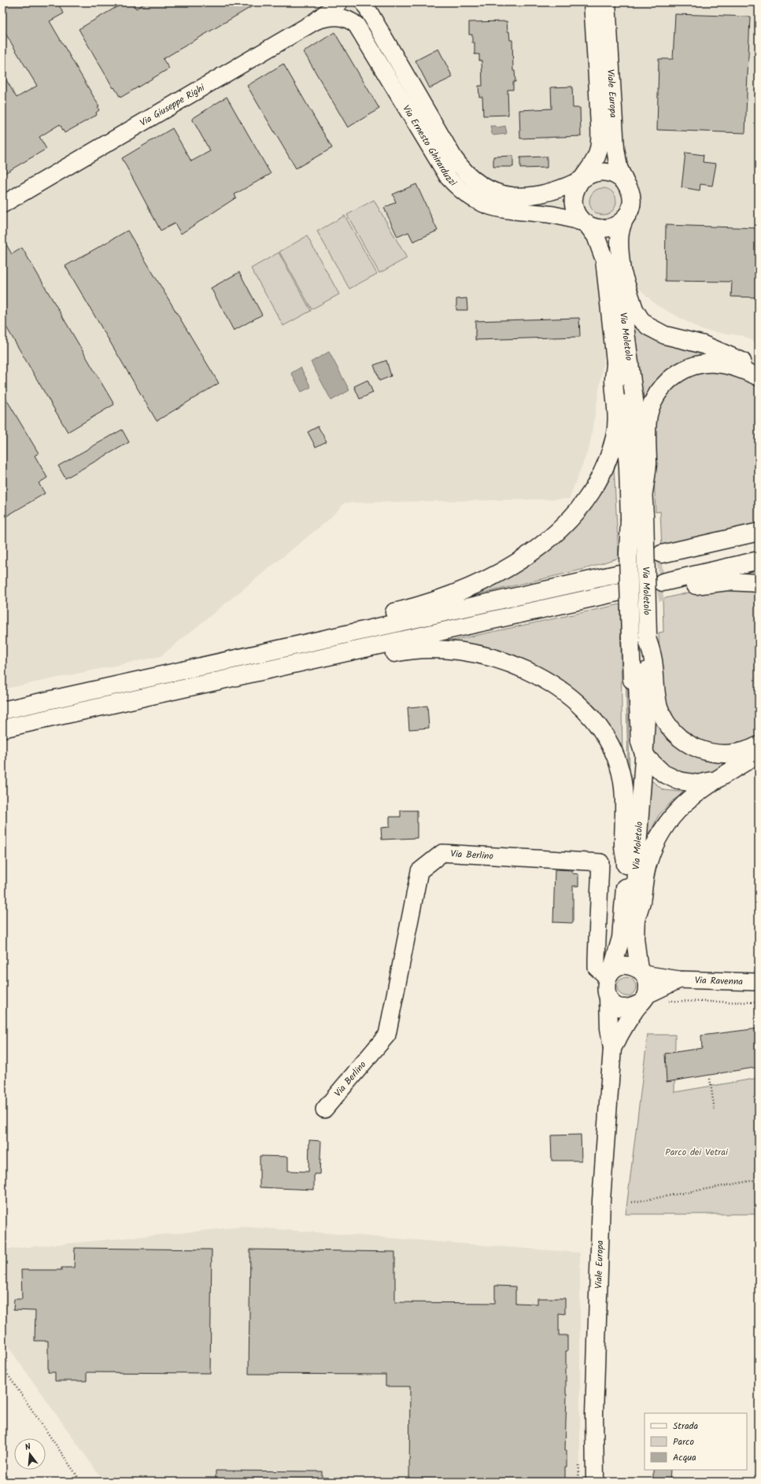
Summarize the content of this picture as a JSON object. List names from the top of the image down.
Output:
{
  "streets": {
    "main road": ["Viale Europa", "Via Moletolo"],
    "street": [
      "Via Giuseppe Righi",
      "Via Ernesto Ghirarduzzi",
      "Via Berlino",
      "Via Ravenna"
    ]
  },
  "crossings": [
    ["Viale Europa", "Via Ernesto Ghirarduzzi"],
    ["Viale Europa", "Via Moletolo"],
    ["Via Giuseppe Righi", "Via Ernesto Ghirarduzzi"],
    ["Via Ernesto Ghirarduzzi", "Via Moletolo"],
    ["Via Moletolo", "Via Berlino"],
    ["Via Moletolo", "Via Ravenna"],
    ["Via Berlino", "Via Ravenna"]
  ],
  "parks": ["Parco dei Vetrai"],
  "legend": ["Strada", "Parco", "Acqua"],
  "north": "top"
}
